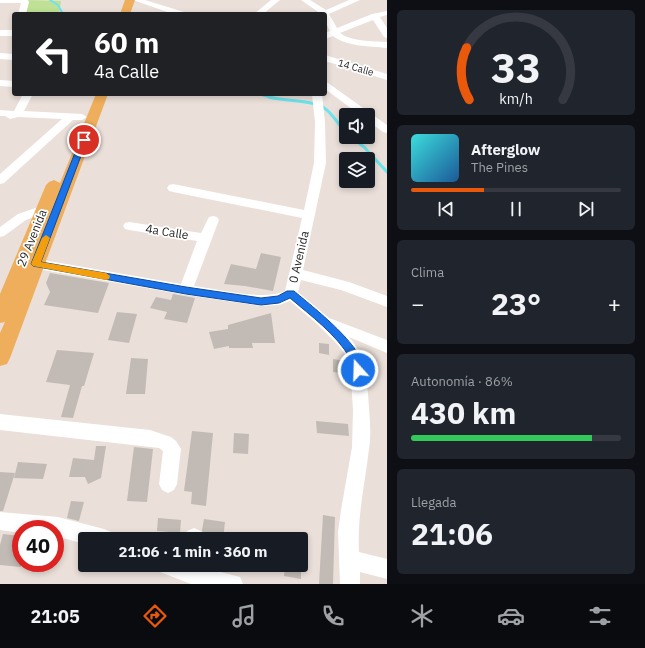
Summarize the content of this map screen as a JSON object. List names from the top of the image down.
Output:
{
  "streets": {
    "main road": ["29 Avenida"],
    "street": ["14 Calle", "4a Calle", "0 Avenida"]
  },
  "page": {
    "turn": ["60 m", "4a Calle"],
    "song": ["Afterglow", "The Pines"],
    "tile": [
      "Clima",
      ["Autonomía · 86%", "430 km"],
      ["Llegada", "21:06"]
    ],
    "heat": ["−", "23°", "+"],
    "limit": "40",
    "trip": "21:06 · 1 min · 360 m",
    "tabs": "21:05",
    "gauge": ["33", "km/h"]
  }
}
